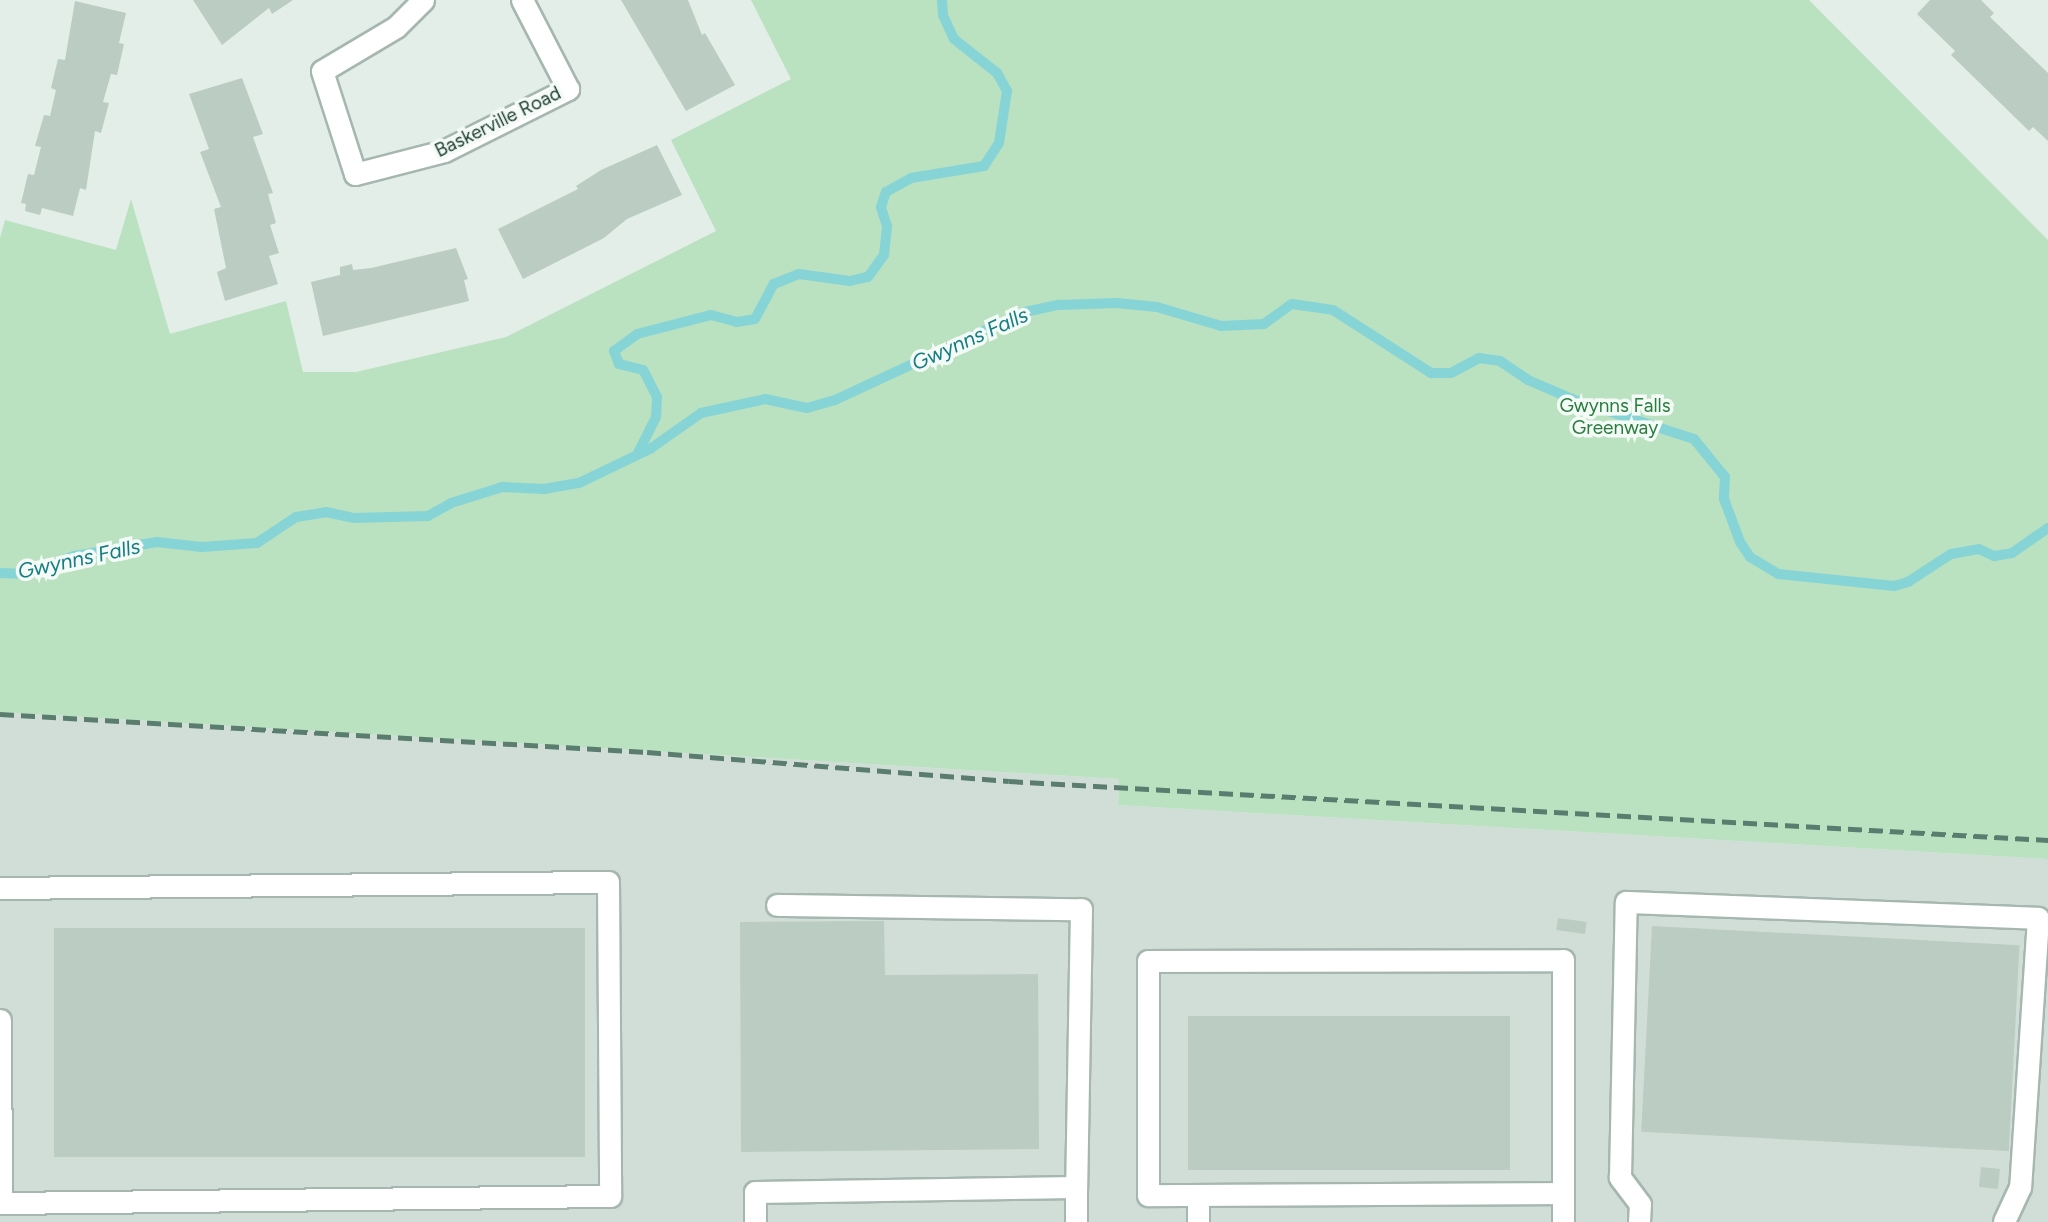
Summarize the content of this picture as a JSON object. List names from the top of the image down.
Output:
{
  "streets": {
    "street": ["Baskerville Road"]
  },
  "water": ["Gwynns Falls"],
  "parks": ["Gwynns Falls Greenway"]
}
